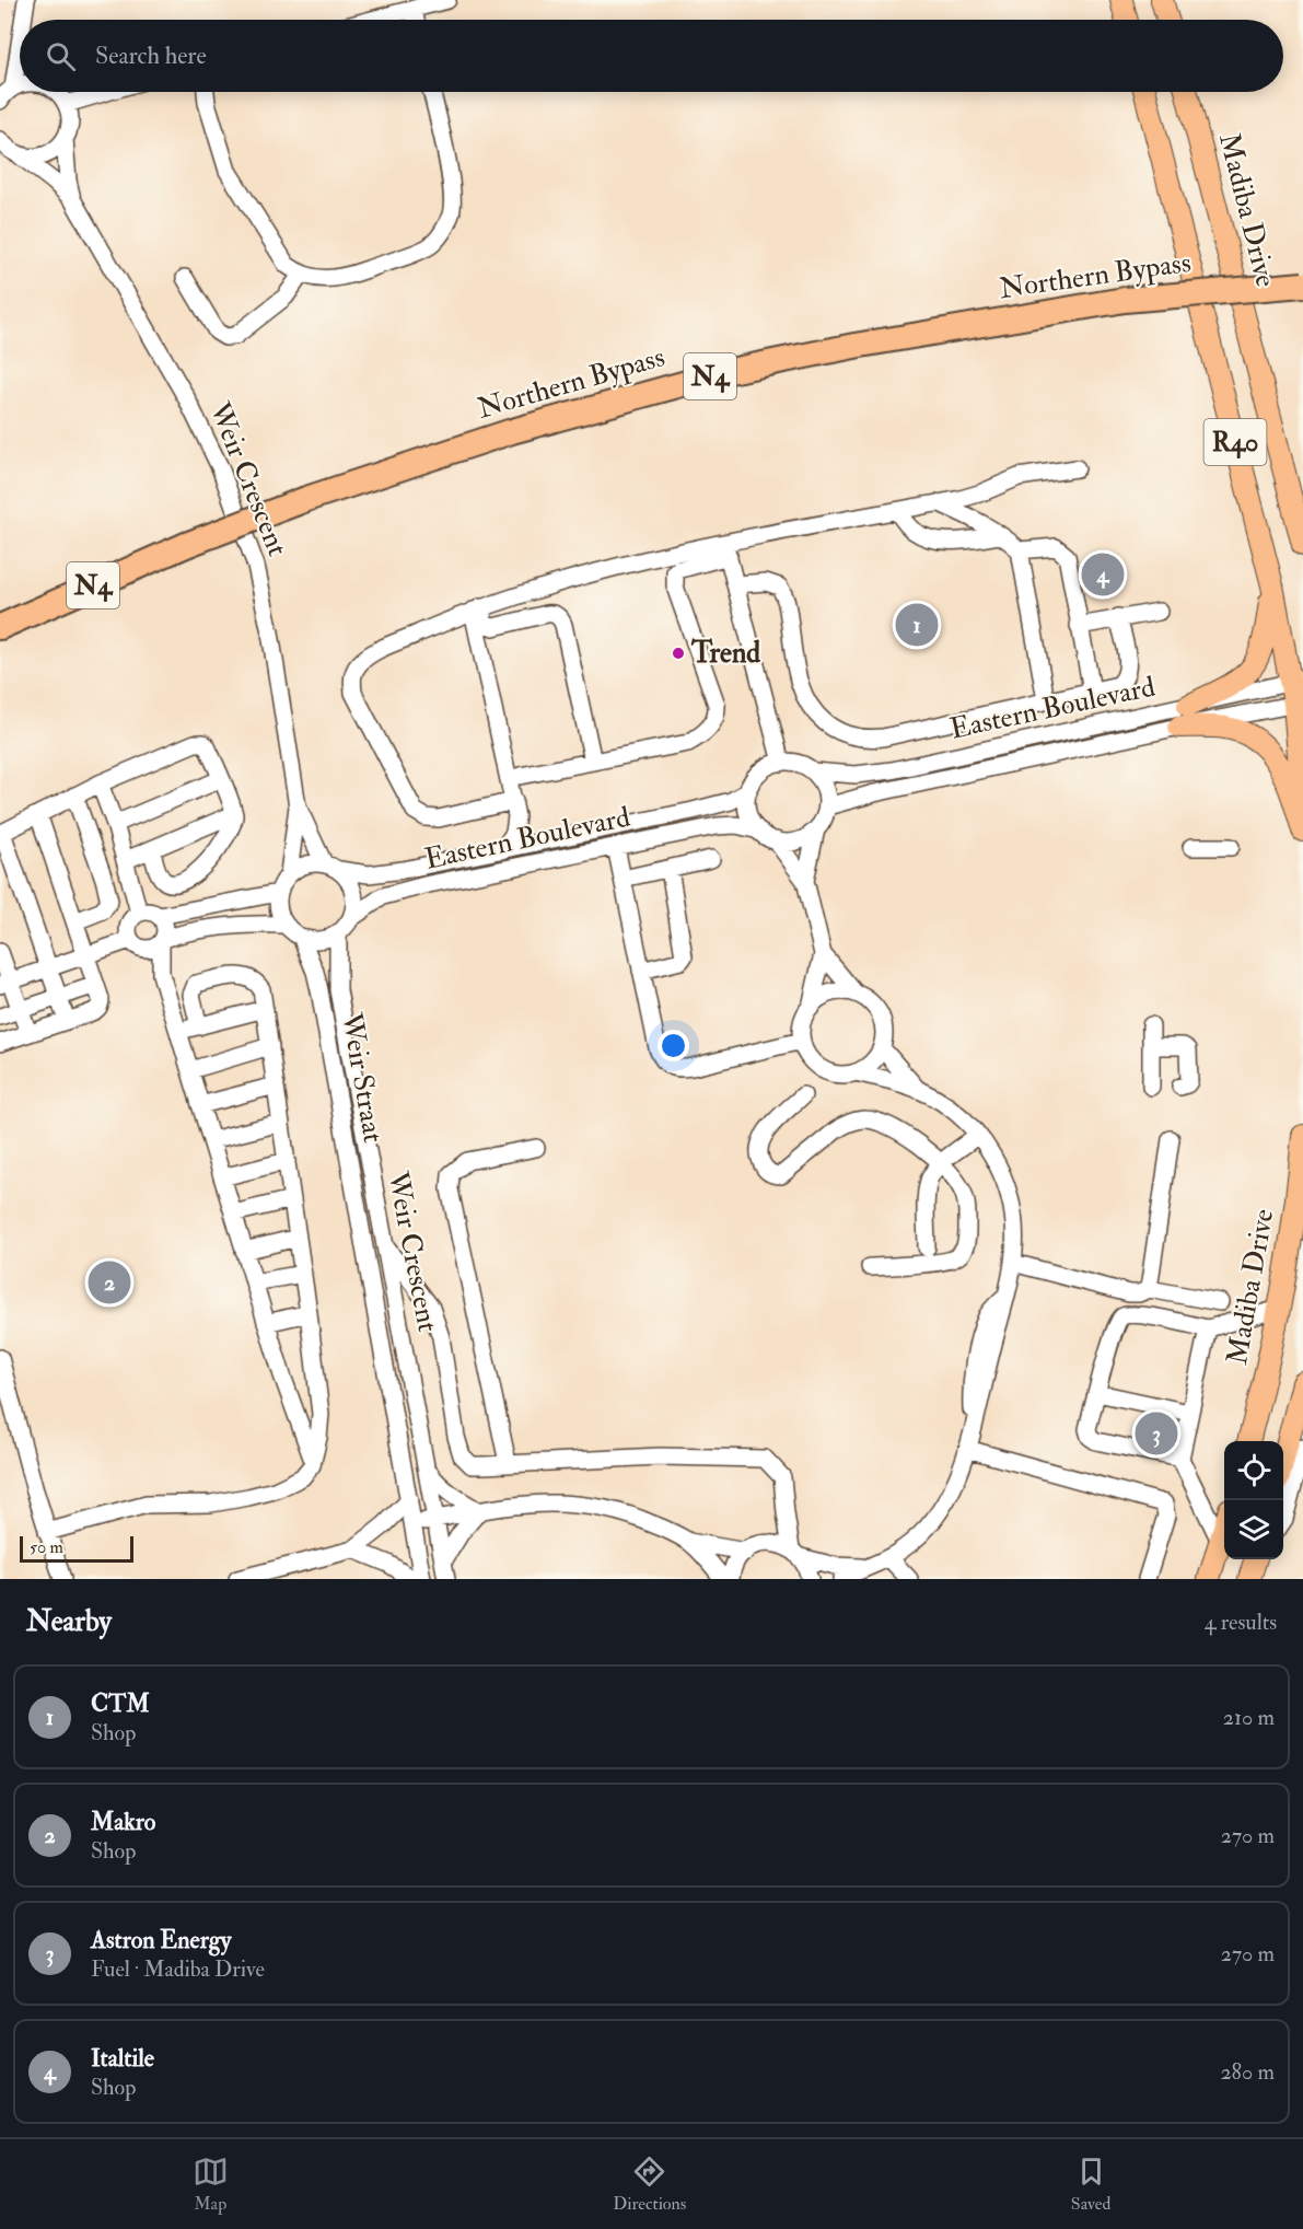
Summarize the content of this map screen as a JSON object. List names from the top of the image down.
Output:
{
  "streets": {
    "highway": ["Northern Bypass", "N4"],
    "main road": ["Madiba Drive", "R40"],
    "street": ["Weir Crescent", "Eastern Boulevard", "Weir Straat"]
  },
  "crossings": [
    ["R40", "Eastern Boulevard"],
    ["Weir Crescent", "Eastern Boulevard"],
    ["Weir Crescent", "Weir Straat"],
    ["Eastern Boulevard", "Weir Straat"]
  ],
  "places": ["Trend"],
  "scale_bar": "50 m",
  "page": {
    "search": "Search here",
    "pins": [
      "4",
      "1",
      "2",
      "3"
    ],
    "scale": "50 m",
    "heading": ["Nearby", "4 results"],
    "list": [
      {
        "mark": "1",
        "name": "CTM",
        "note": "Shop",
        "value": "210 m"
      },
      {
        "mark": "2",
        "name": "Makro",
        "note": "Shop",
        "value": "270 m"
      },
      {
        "mark": "3",
        "name": "Astron Energy",
        "note": "Fuel · Madiba Drive",
        "value": "270 m"
      },
      {
        "mark": "4",
        "name": "Italtile",
        "note": "Shop",
        "value": "280 m"
      }
    ],
    "nav": ["Map", "Directions", "Saved"]
  }
}
